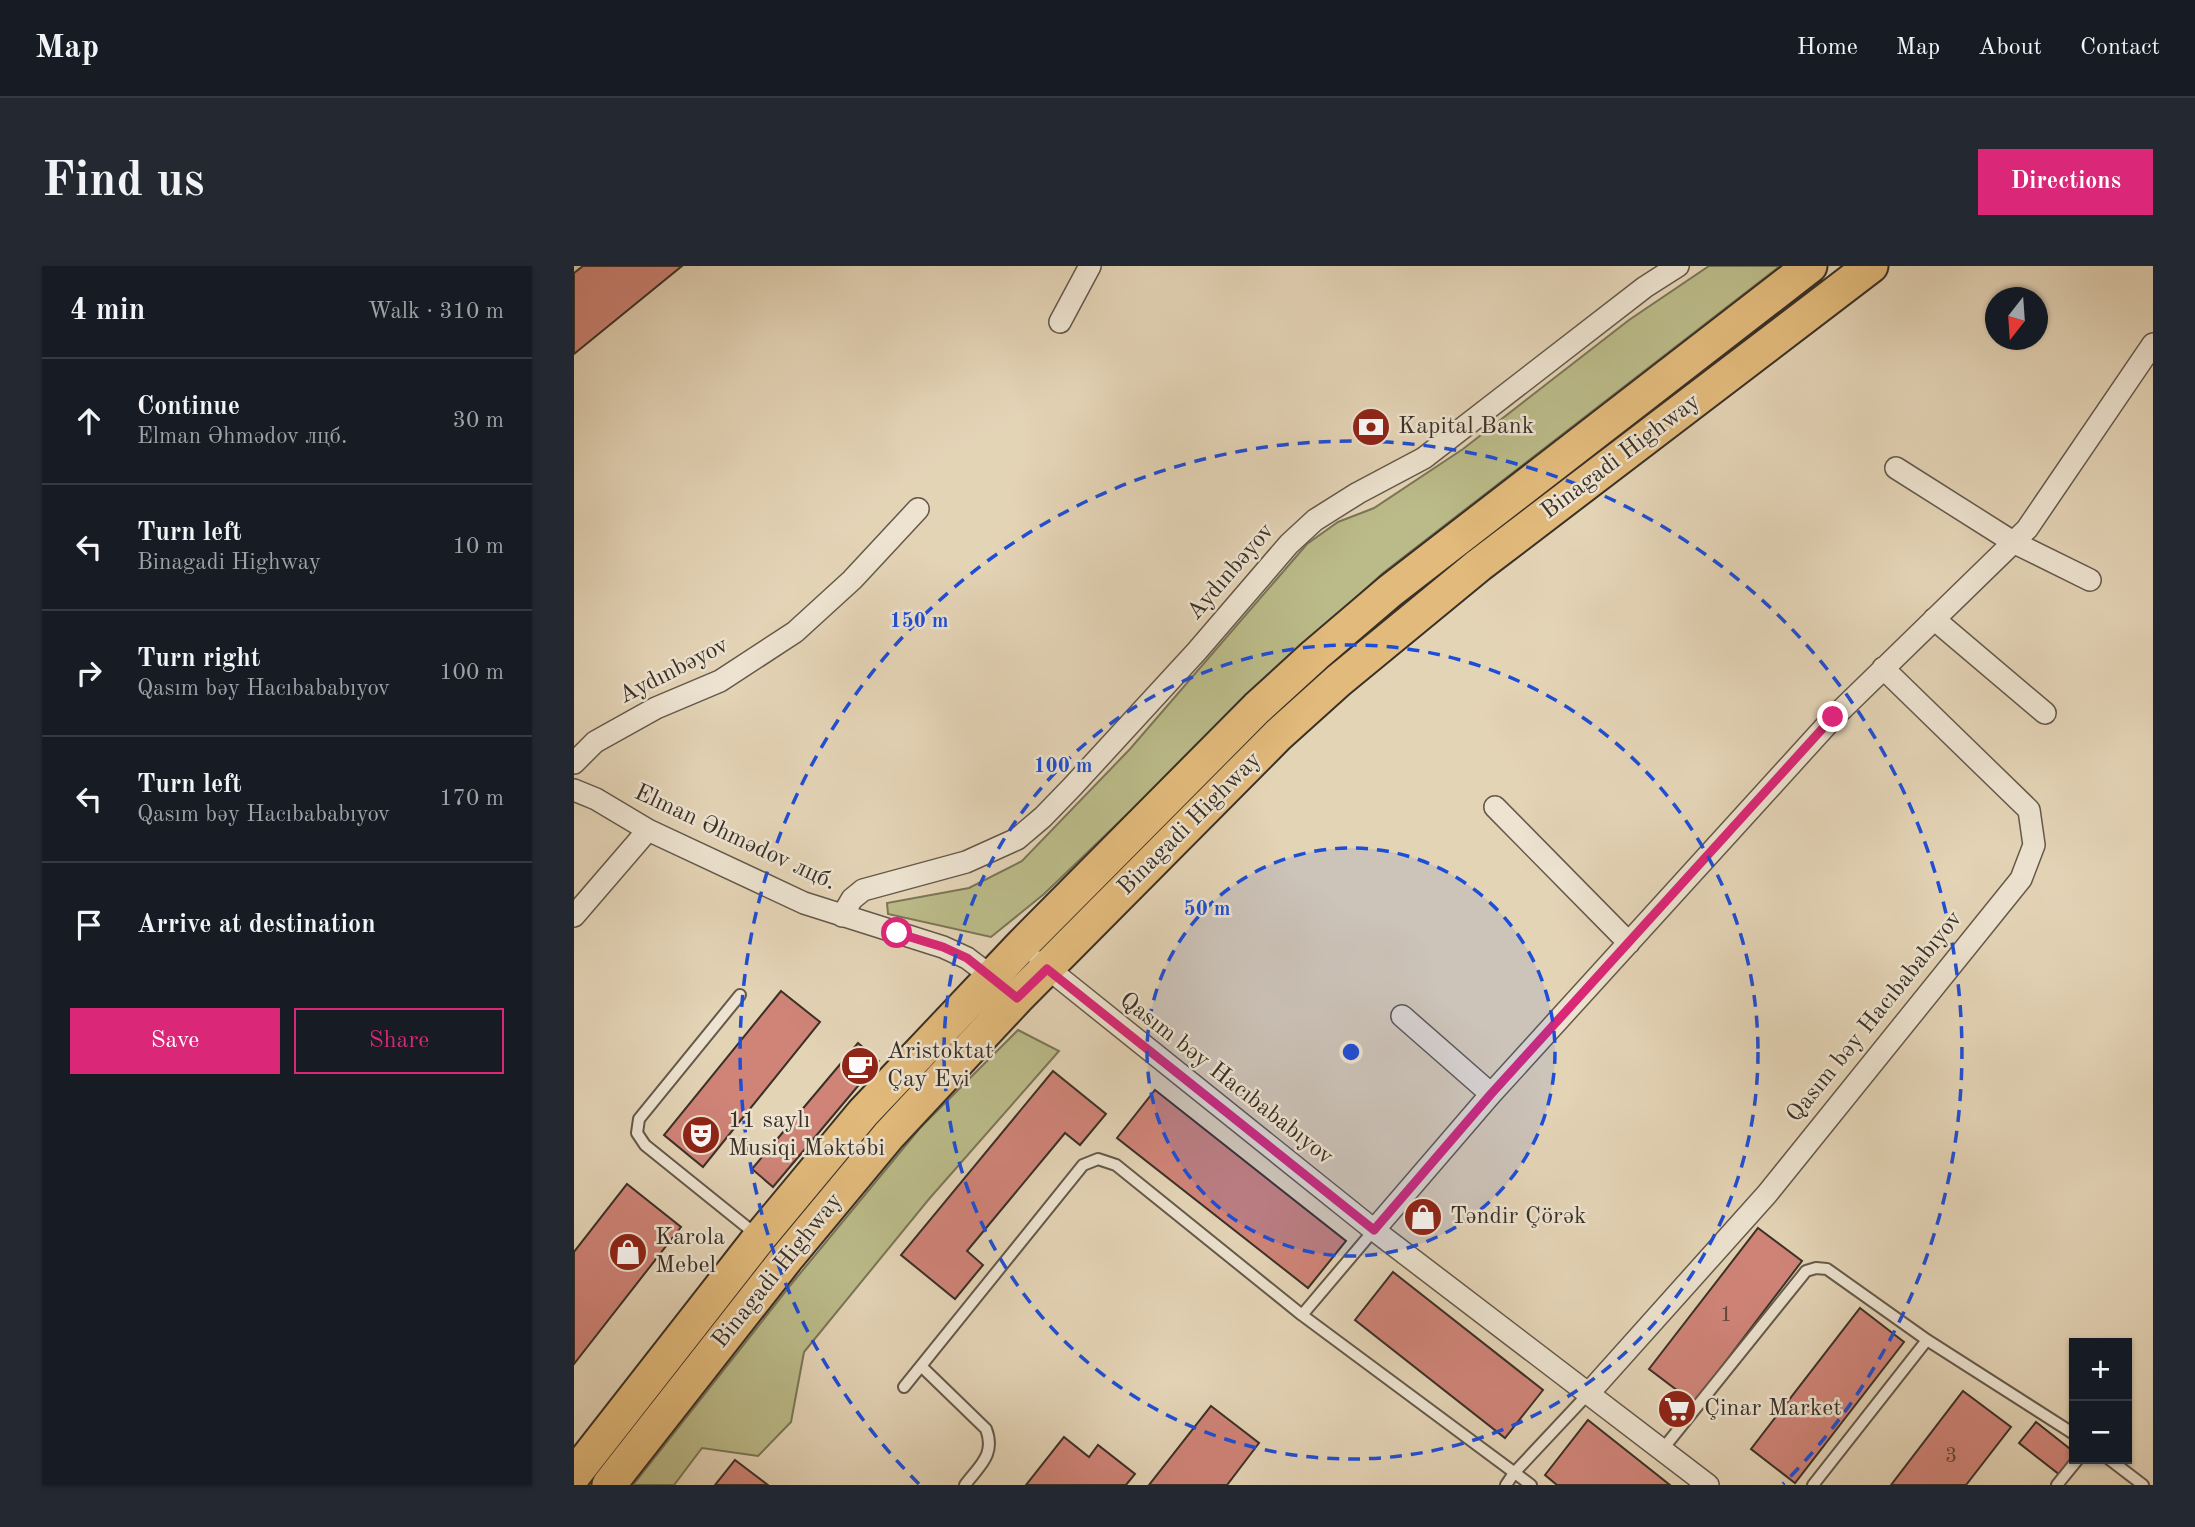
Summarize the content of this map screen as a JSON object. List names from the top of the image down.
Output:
{
  "streets": {
    "main road": ["Binagadi Highway"],
    "street": ["Aydınbəyov", "Elman Əhmədov лцб.", "Qasım bəy Hacıbababıyov"]
  },
  "crossings": [
    ["Binagadi Highway", "Elman Əhmədov лцб."],
    ["Binagadi Highway", "Qasım bəy Hacıbababıyov"],
    ["Aydınbəyov", "Elman Əhmədov лцб."]
  ],
  "places": {
    "bank": ["Kapital Bank"],
    "cafe": ["Aristoktat Çay Evi"],
    "theatre": ["11 saylı Musiqi Məktəbi"],
    "shop": ["Təndir Çörək", "Karola Mebel"],
    "supermarket": ["Çinar Market"]
  },
  "house_numbers": ["1", "3"],
  "north": "bottom",
  "page": {
    "header": "Map",
    "nav": [
      "Home",
      "Map",
      "About",
      "Contact"
    ],
    "buttons": [
      "Directions",
      ["Save", "Share"]
    ],
    "title": "Find us",
    "heading": ["4 min", "Walk · 310 m"],
    "list": [
      ["Continue", "Elman Əhmədov лцб.", "30 m"],
      ["Turn left", "Binagadi Highway", "10 m"],
      ["Turn right", "Qasım bəy Hacıbababıyov", "100 m"],
      ["Turn left", "Qasım bəy Hacıbababıyov", "170 m"],
      "Arrive at destination"
    ],
    "map_buttons": ["+", "−"]
  },
  "rings": ["150 m", "100 m", "50 m"]
}
